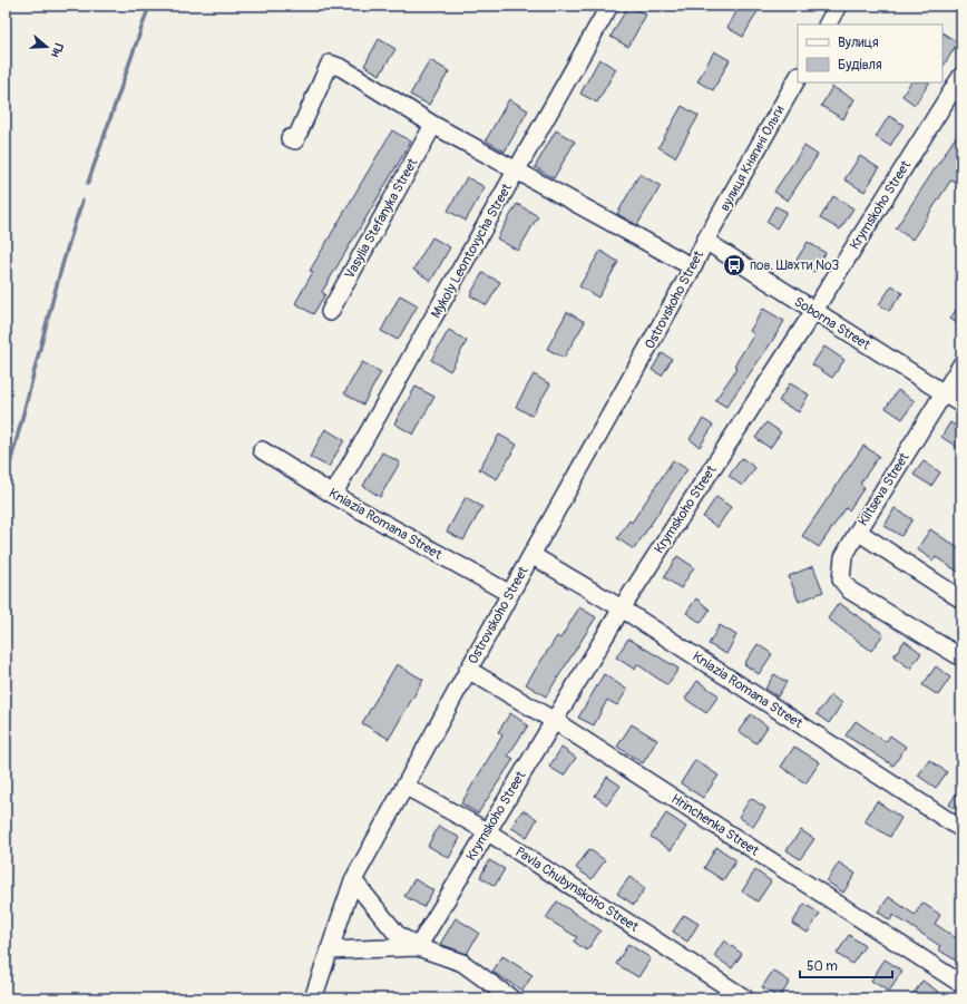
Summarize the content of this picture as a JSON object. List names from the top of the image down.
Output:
{
  "streets": {
    "street": [
      "вулиця Княгині Ольги",
      "Krymskoho Street",
      "Vasylia Stefanyka Street",
      "Mykoly Leontovycha Street",
      "Ostrovskoho Street",
      "Soborna Street",
      "Kiltseva Street",
      "Kniazia Romana Street",
      "Hrinchenka Street",
      "Pavla Chubynskoho Street"
    ]
  },
  "crossings": [
    ["вулиця Княгині Ольги", "Ostrovskoho Street"],
    ["вулиця Княгині Ольги", "Soborna Street"],
    ["Krymskoho Street", "Soborna Street"],
    ["Krymskoho Street", "Kniazia Romana Street"],
    ["Krymskoho Street", "Hrinchenka Street"],
    ["Krymskoho Street", "Pavla Chubynskoho Street"],
    ["Mykoly Leontovycha Street", "Kniazia Romana Street"],
    ["Ostrovskoho Street", "Soborna Street"],
    ["Ostrovskoho Street", "Kniazia Romana Street"],
    ["Ostrovskoho Street", "Hrinchenka Street"],
    ["Ostrovskoho Street", "Pavla Chubynskoho Street"],
    ["Soborna Street", "Kiltseva Street"]
  ],
  "places": {
    "bus stop": ["пов. Шахти №3"]
  },
  "legend": ["Вулиця", "Будівля"],
  "scale_bar": "50 m",
  "north": "right"
}
